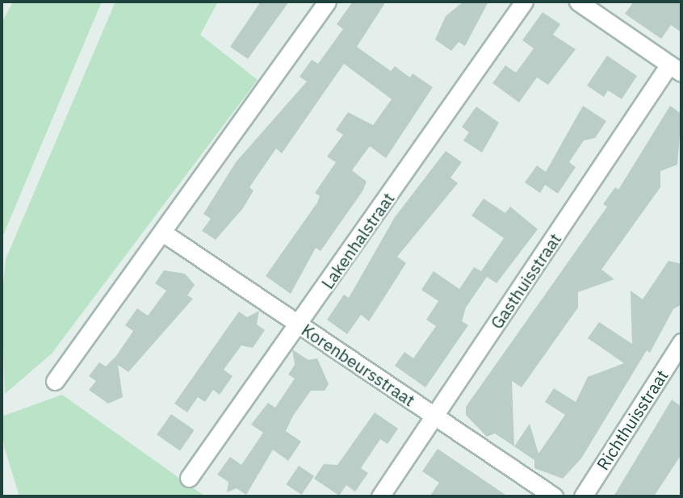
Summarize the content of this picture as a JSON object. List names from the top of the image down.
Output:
{
  "streets": {
    "street": [
      "Lakenhalstraat",
      "Gasthuisstraat",
      "Korenbeursstraat",
      "Richthuisstraat"
    ]
  },
  "crossings": [
    ["Lakenhalstraat", "Korenbeursstraat"],
    ["Gasthuisstraat", "Korenbeursstraat"]
  ]
}
